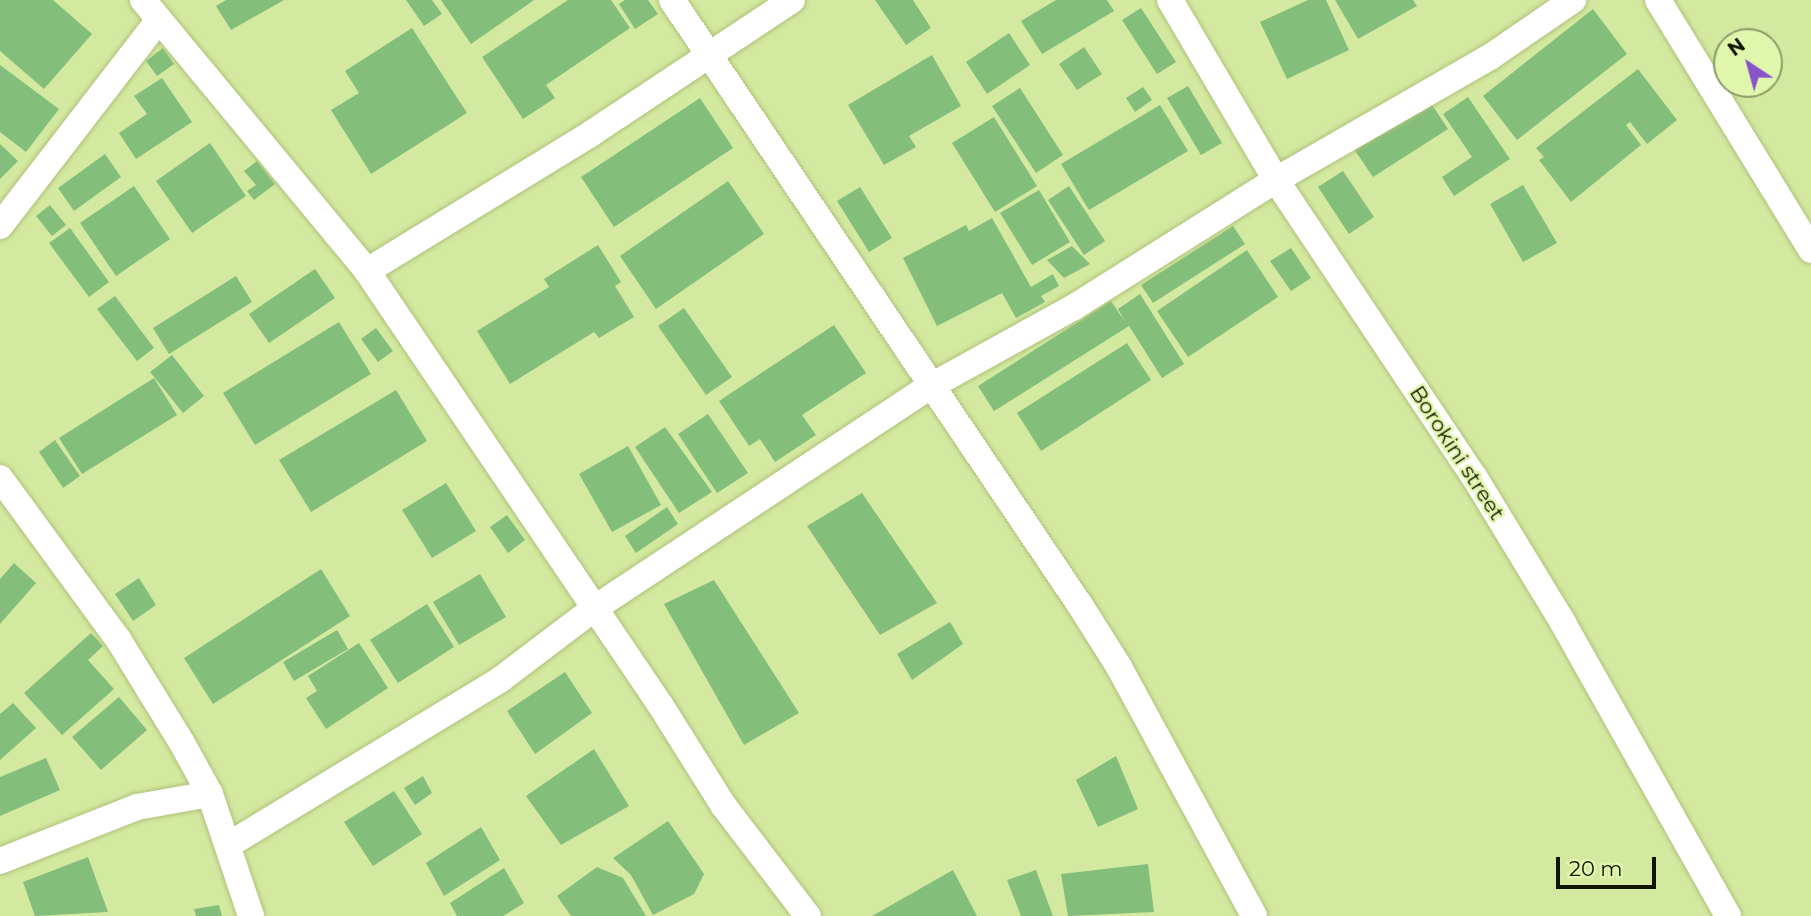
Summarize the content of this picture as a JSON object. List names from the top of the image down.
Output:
{
  "streets": {
    "street": ["Borokini street"]
  },
  "scale_bar": "20 m",
  "north": "top left"
}
